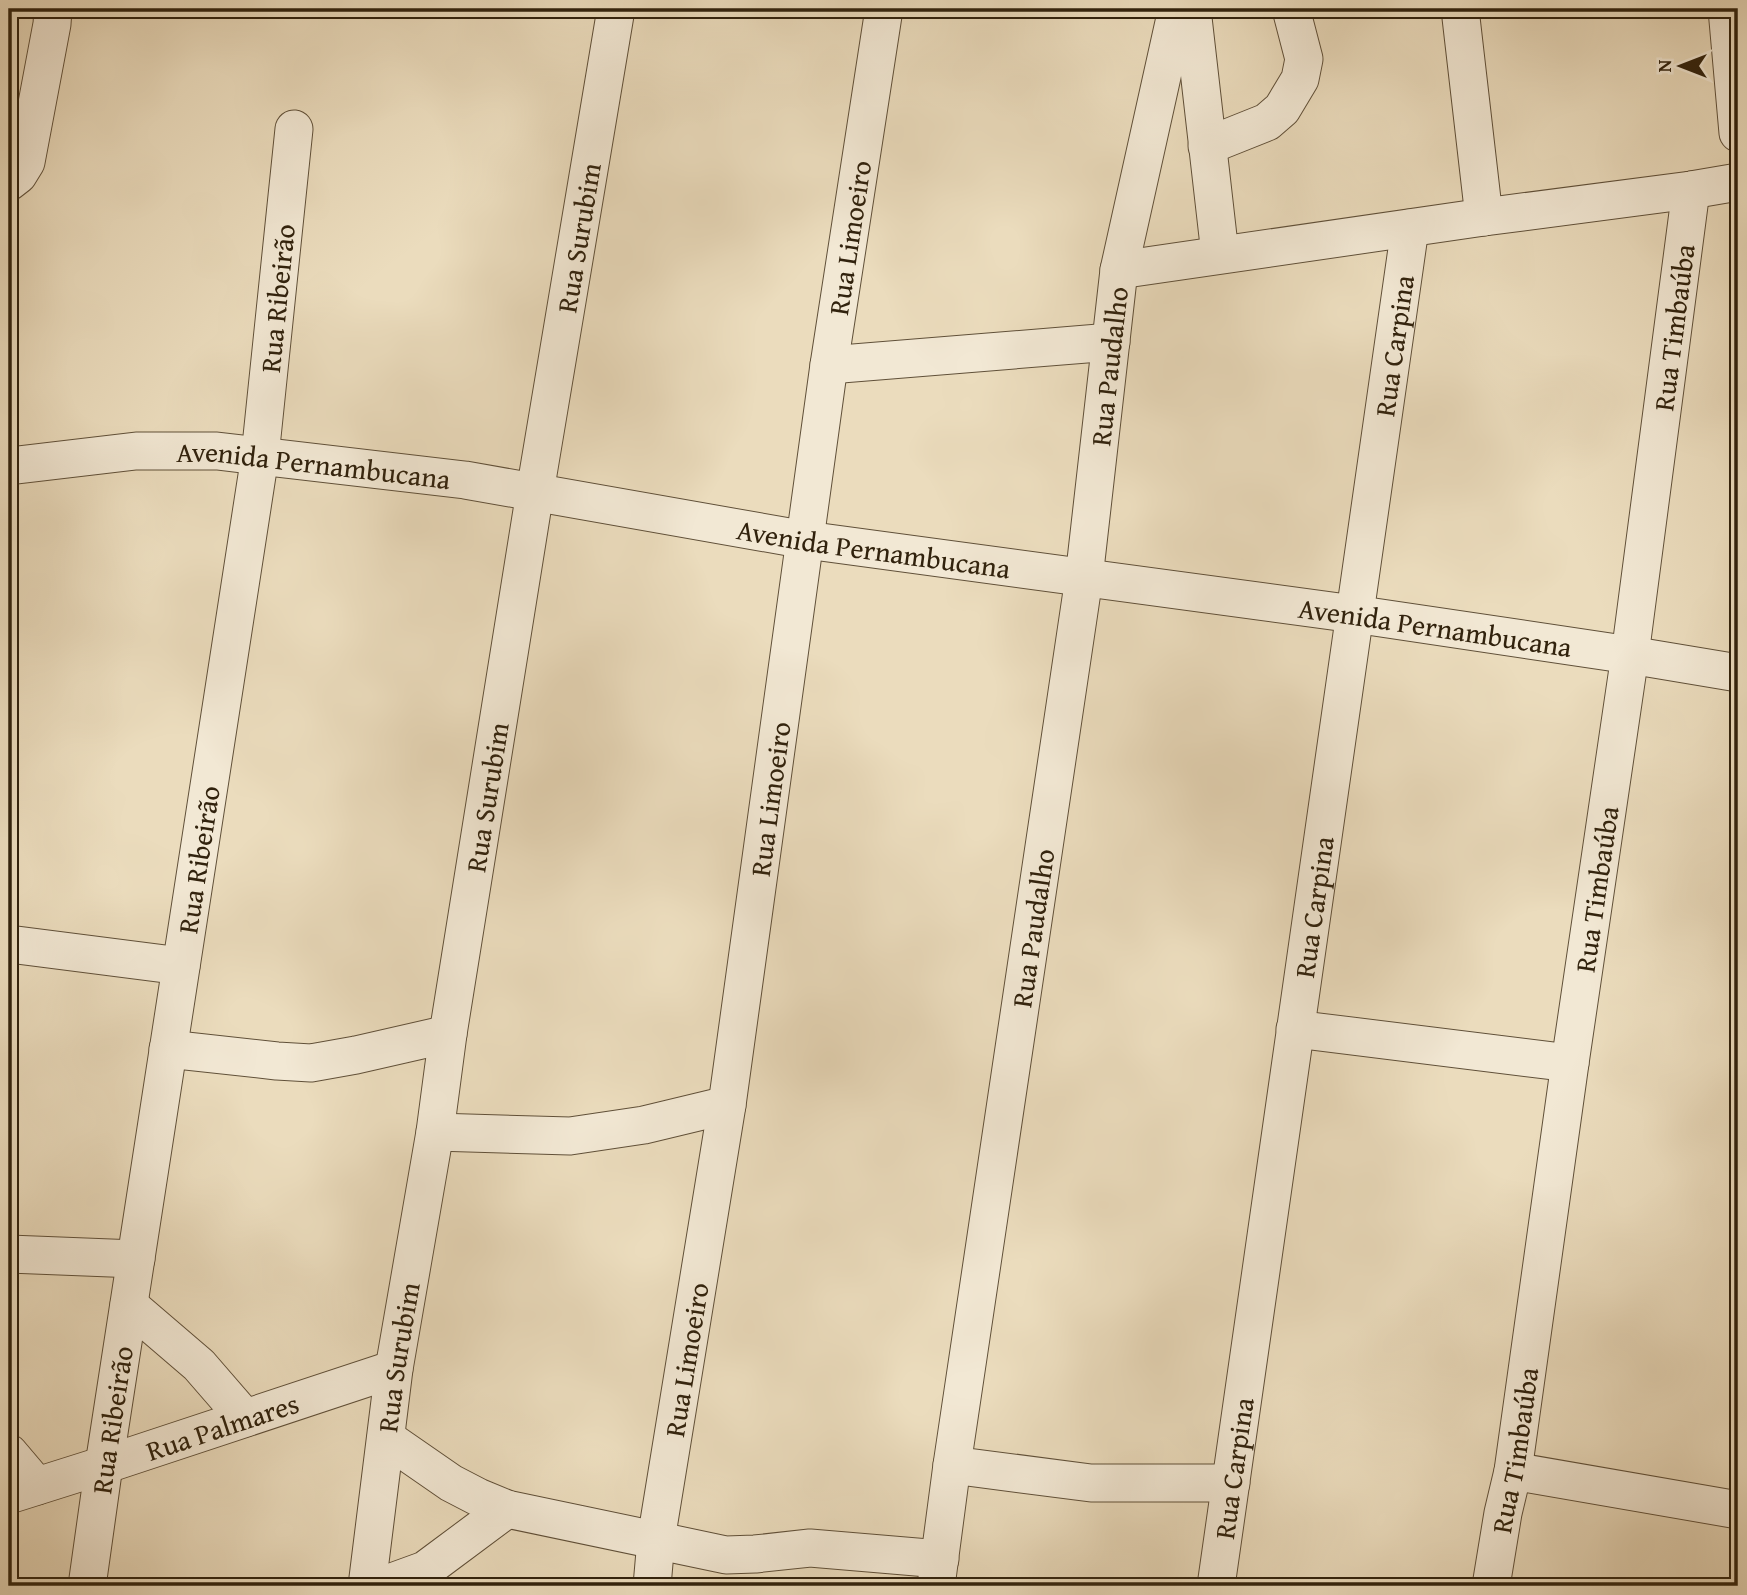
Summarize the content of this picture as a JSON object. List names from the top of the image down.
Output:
{
  "streets": {
    "street": [
      "Rua Limoeiro",
      "Rua Surubim",
      "Rua Ribeirão",
      "Rua Timbaúba",
      "Rua Carpina",
      "Rua Paudalho",
      "Avenida Pernambucana",
      "Rua Palmares"
    ]
  },
  "crossings": [
    ["Rua Limoeiro", "Avenida Pernambucana"],
    ["Rua Surubim", "Avenida Pernambucana"],
    ["Rua Surubim", "Rua Palmares"],
    ["Rua Ribeirão", "Avenida Pernambucana"],
    ["Rua Ribeirão", "Rua Palmares"],
    ["Rua Timbaúba", "Avenida Pernambucana"],
    ["Rua Carpina", "Avenida Pernambucana"],
    ["Rua Paudalho", "Avenida Pernambucana"]
  ],
  "north": "left"
}
